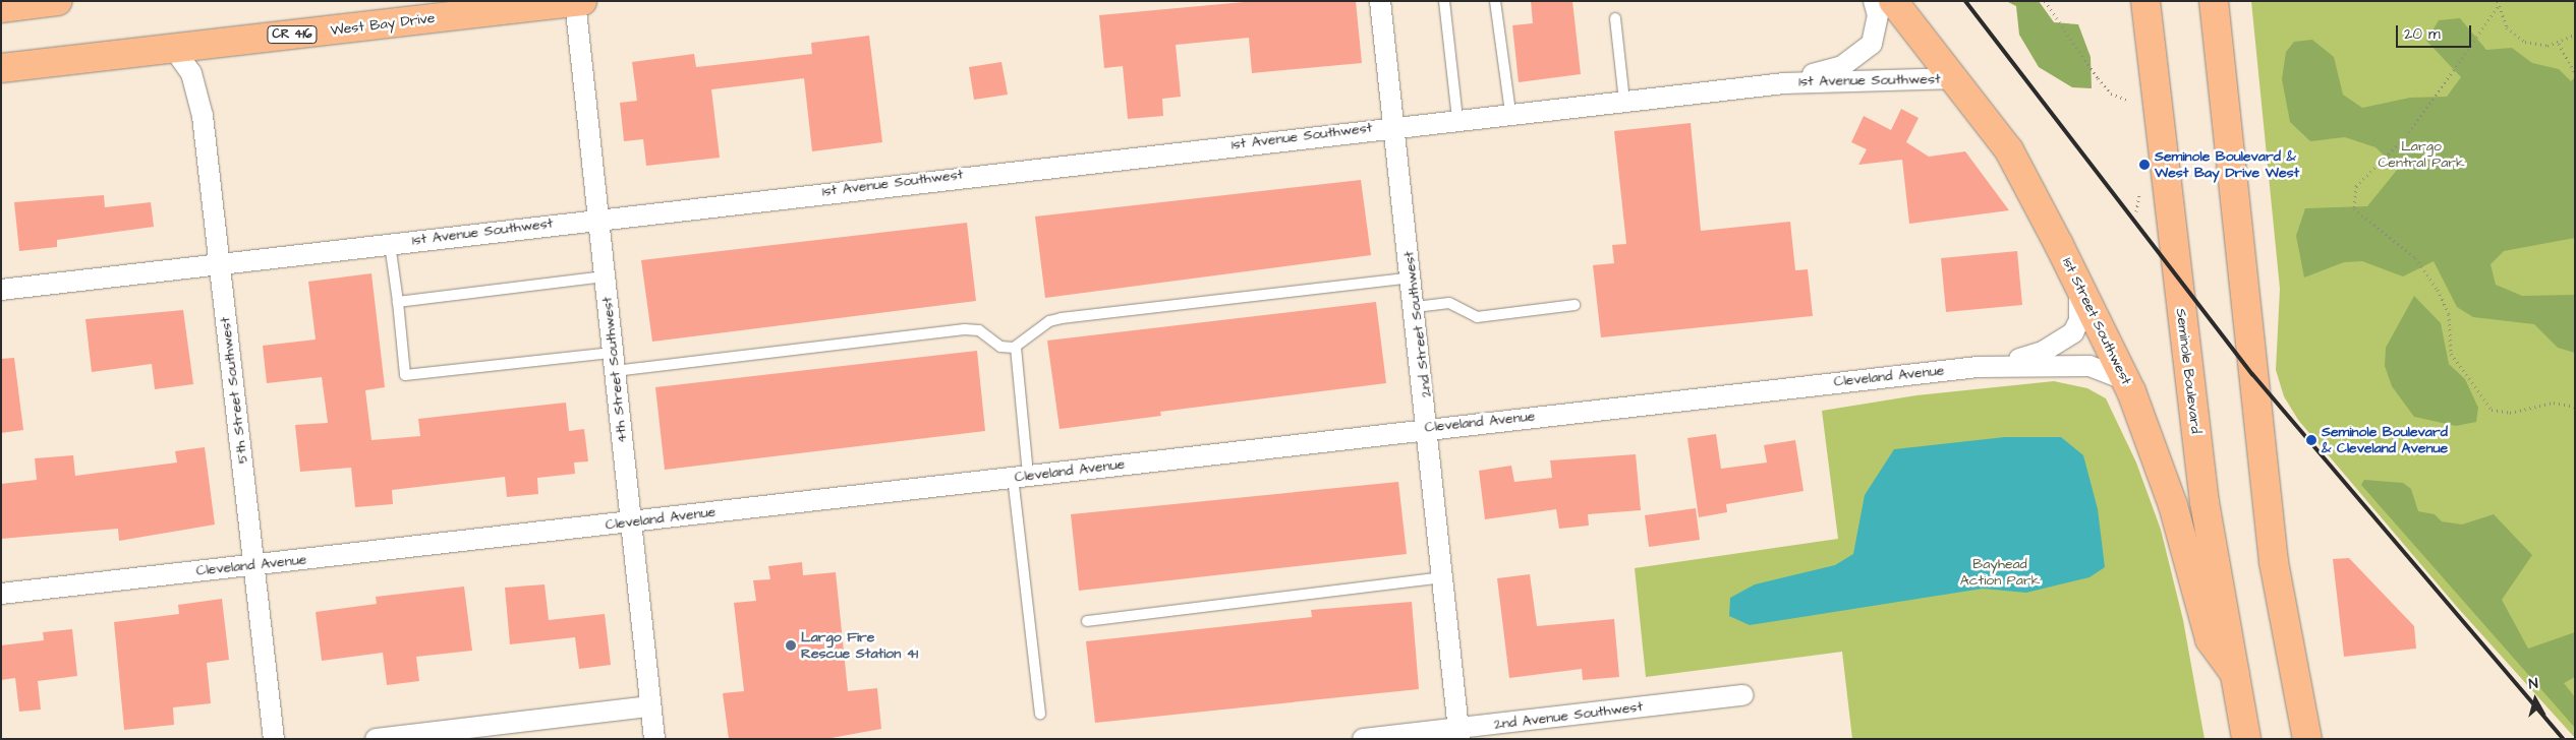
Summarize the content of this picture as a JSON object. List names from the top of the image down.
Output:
{
  "streets": {
    "main road": [
      "West Bay Drive",
      "CR 416",
      "1st Street Southwest",
      "Seminole Boulevard"
    ],
    "street": [
      "1st Avenue Southwest",
      "2nd Street Southwest",
      "4th Street Southwest",
      "Cleveland Avenue",
      "5th Street Southwest",
      "2nd Avenue Southwest"
    ]
  },
  "crossings": [
    ["West Bay Drive", "4th Street Southwest"],
    ["West Bay Drive", "5th Street Southwest"],
    ["1st Avenue Southwest", "1st Street Southwest"],
    ["1st Avenue Southwest", "2nd Street Southwest"],
    ["1st Avenue Southwest", "4th Street Southwest"],
    ["1st Avenue Southwest", "5th Street Southwest"],
    ["1st Street Southwest", "Seminole Boulevard"],
    ["1st Street Southwest", "Cleveland Avenue"],
    ["2nd Street Southwest", "Cleveland Avenue"],
    ["2nd Street Southwest", "2nd Avenue Southwest"],
    ["4th Street Southwest", "Cleveland Avenue"],
    ["Cleveland Avenue", "5th Street Southwest"]
  ],
  "parks": ["Largo Central Park", "Bayhead Action Park"],
  "places": ["Seminole Boulevard & West Bay Drive West", "Seminole Boulevard & Cleveland Avenue", "Largo Fire Rescue Station 41"],
  "scale_bar": "20 m",
  "north": "top"
}
